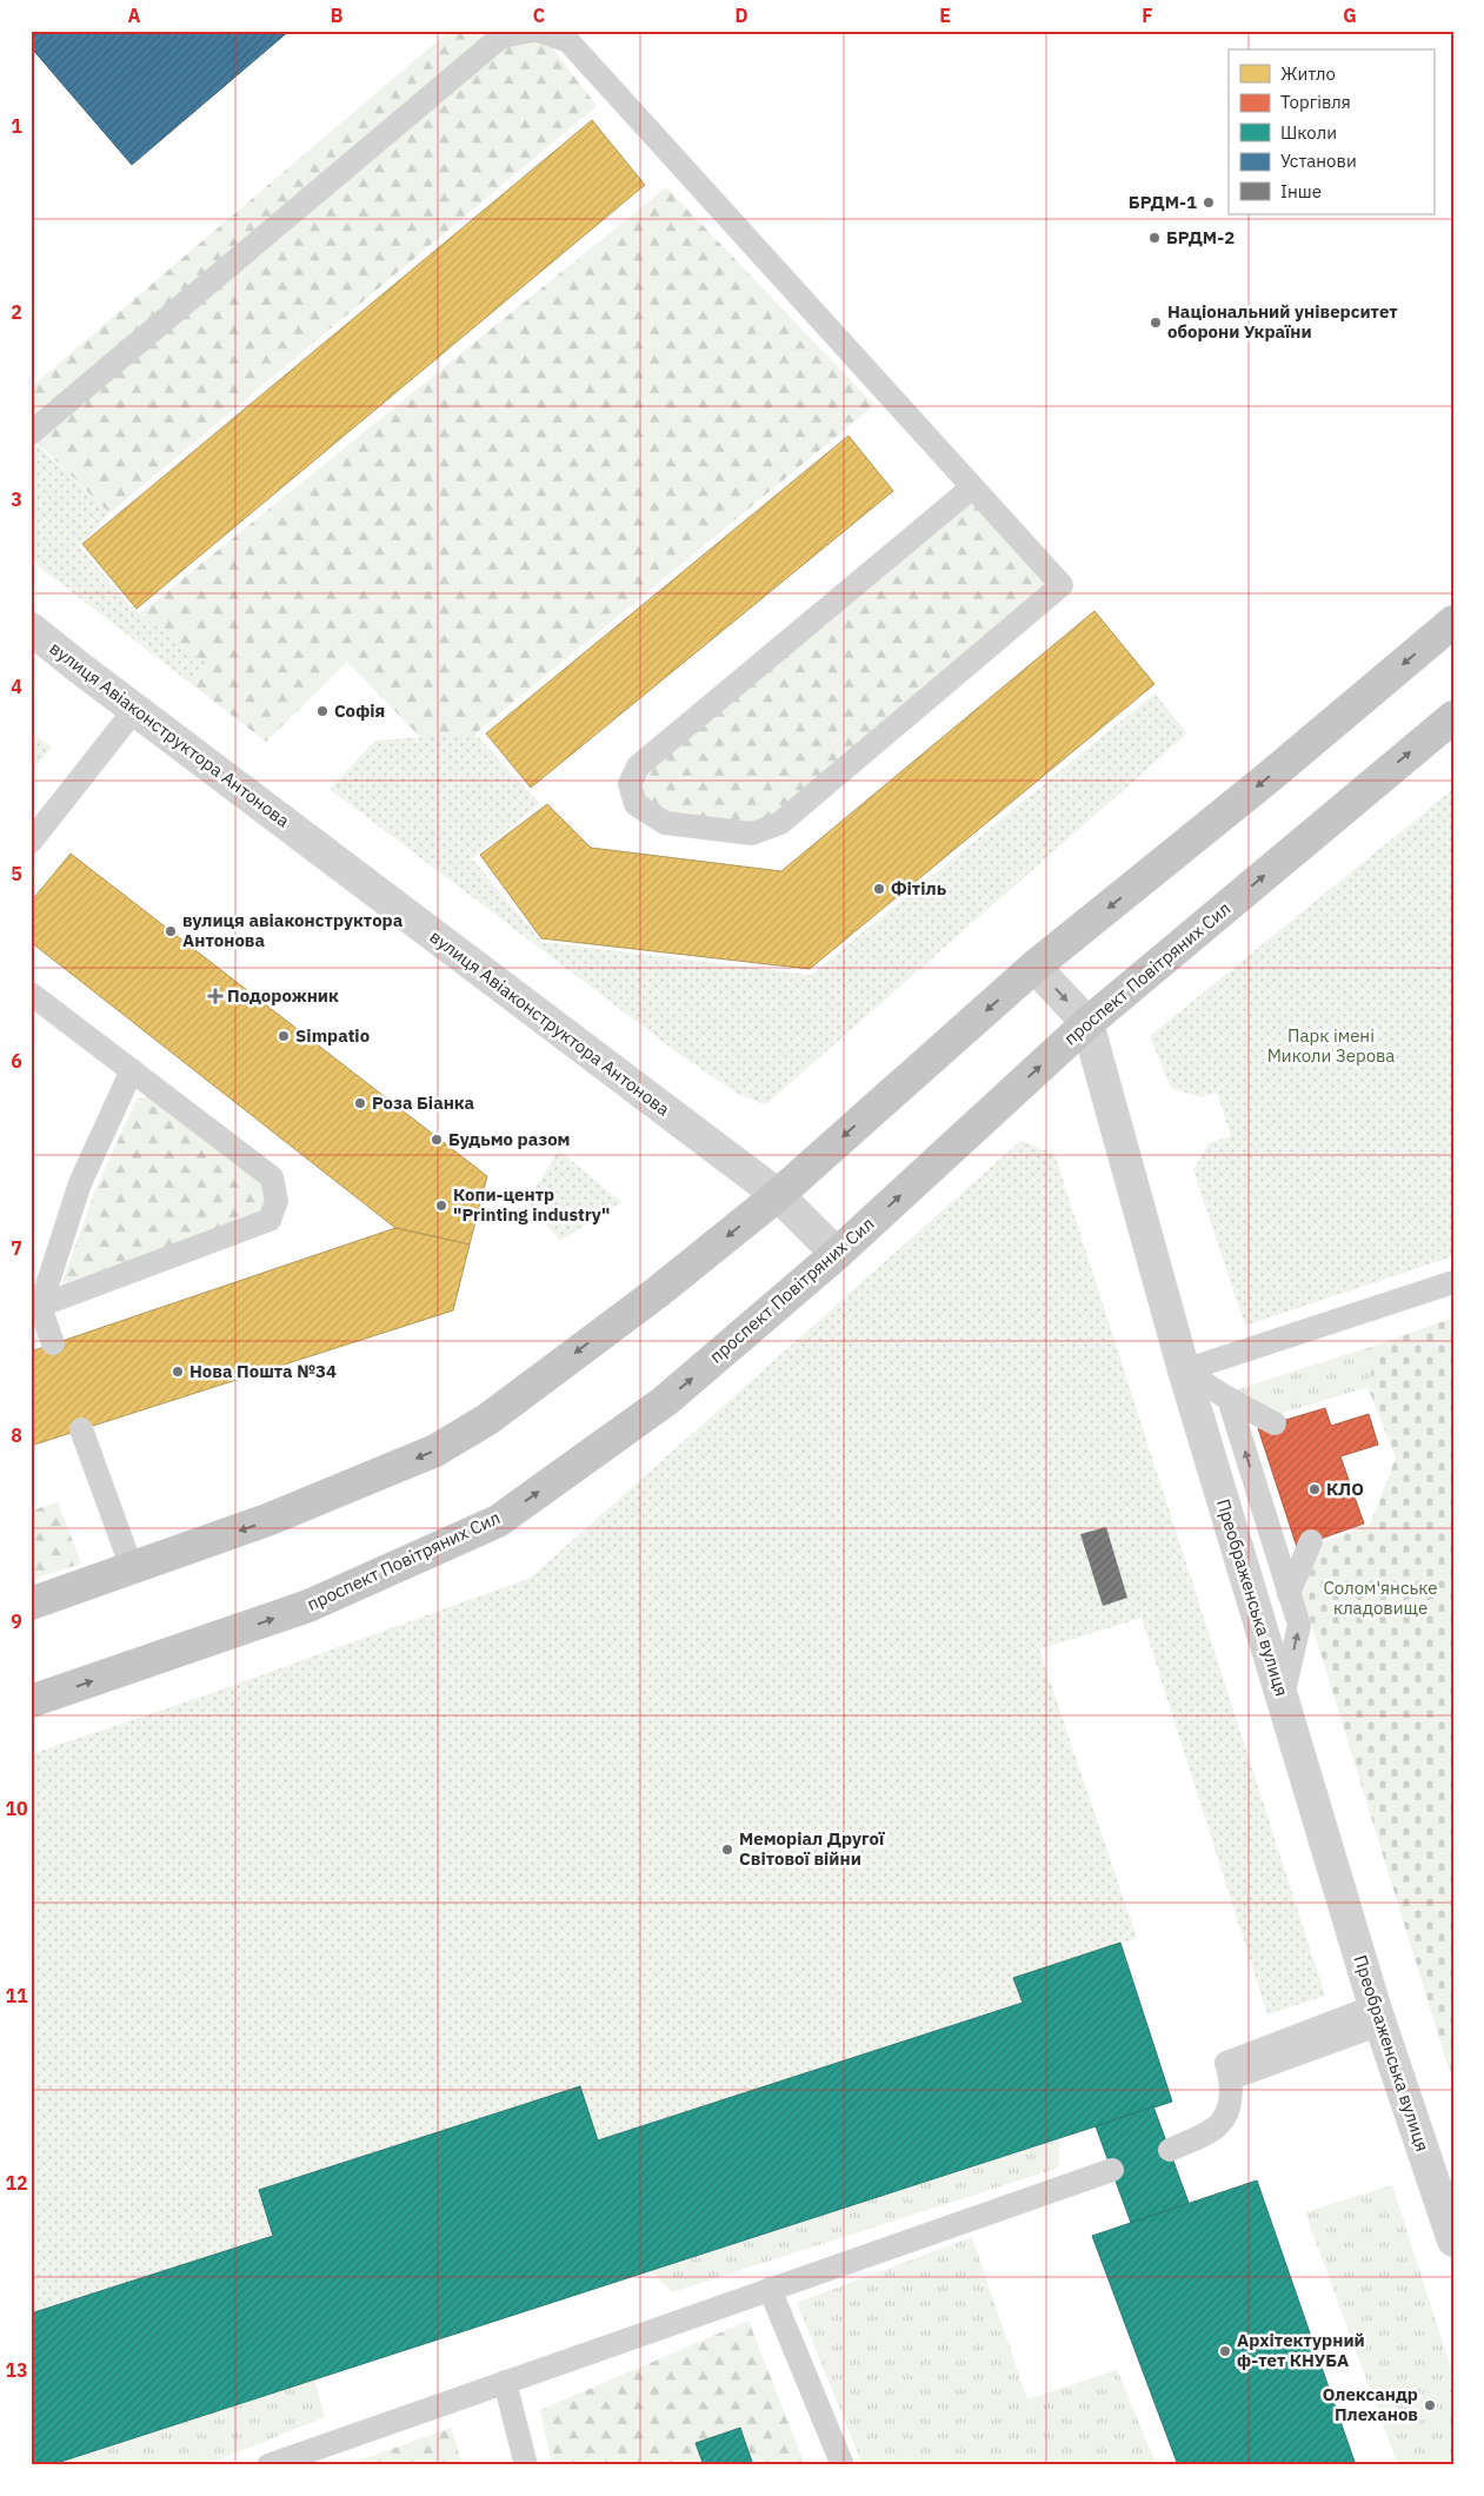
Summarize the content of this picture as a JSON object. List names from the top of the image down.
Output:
{
  "streets": {
    "main road": ["проспект Повітряних Сил"],
    "street": ["вулиця Авіаконструктора Антонова", "Преображенська вулиця"]
  },
  "crossings": [
    ["вулиця Авіаконструктора Антонова", "проспект Повітряних Сил"],
    ["проспект Повітряних Сил", "Преображенська вулиця"]
  ],
  "parks": ["Парк імені Миколи Зерова", "Солом'янське кладовище"],
  "places": {
    "other": [
      "БРДМ-1",
      "БРДМ-2",
      "Національний університет оборони України",
      "Софія",
      "Фітіль",
      "вулиця авіаконструктора Антонова",
      "Simpatio",
      "Роза Біанка",
      "Будьмо разом",
      "Копи-центр \"Printing industry\"",
      "Нова Пошта №34",
      "КЛО",
      "Меморіал Другої Світової війни",
      "Архітектурний ф-тет КНУБА",
      "Олександр Плеханов"
    ],
    "health": ["Подорожник"]
  },
  "legend": [
    "Житло",
    "Торгівля",
    "Школи",
    "Установи",
    "Інше"
  ],
  "grid": {
    "columns": [
      "A",
      "B",
      "C",
      "D",
      "E",
      "F",
      "G"
    ],
    "rows": [
      "1",
      "2",
      "3",
      "4",
      "5",
      "6",
      "7",
      "8",
      "9",
      "10",
      "11",
      "12",
      "13"
    ]
  }
}
